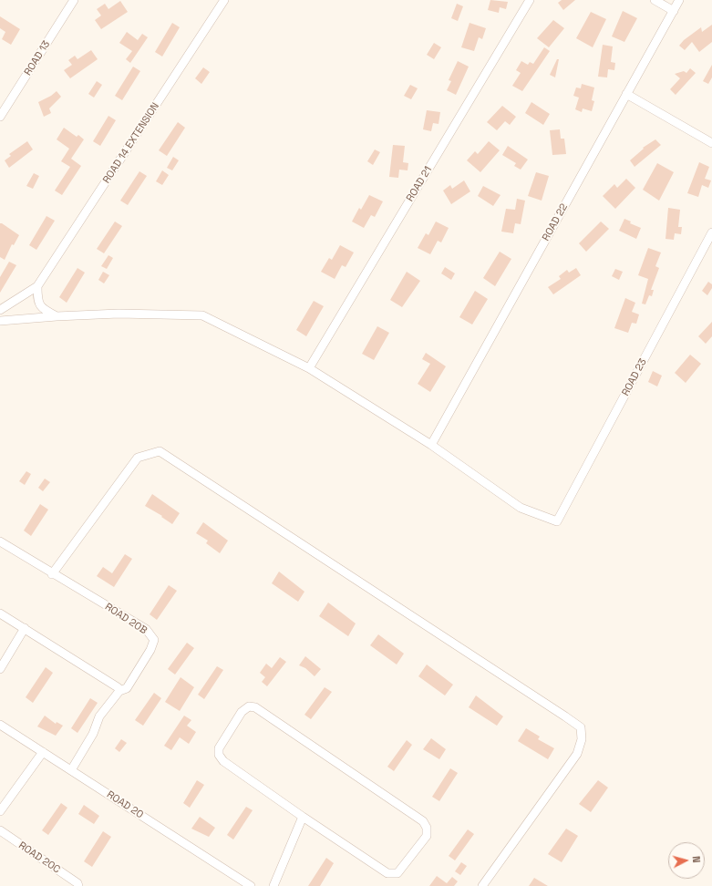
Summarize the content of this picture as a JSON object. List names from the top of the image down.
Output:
{
  "streets": {
    "street": [
      "ROAD 13",
      "ROAD 14 EXTENSION",
      "ROAD 21",
      "ROAD 22",
      "ROAD 23",
      "ROAD 20B",
      "ROAD 20",
      "ROAD 20C"
    ]
  },
  "crossings": [
    ["ROAD 22", "ROAD 23"]
  ],
  "north": "right"
}
